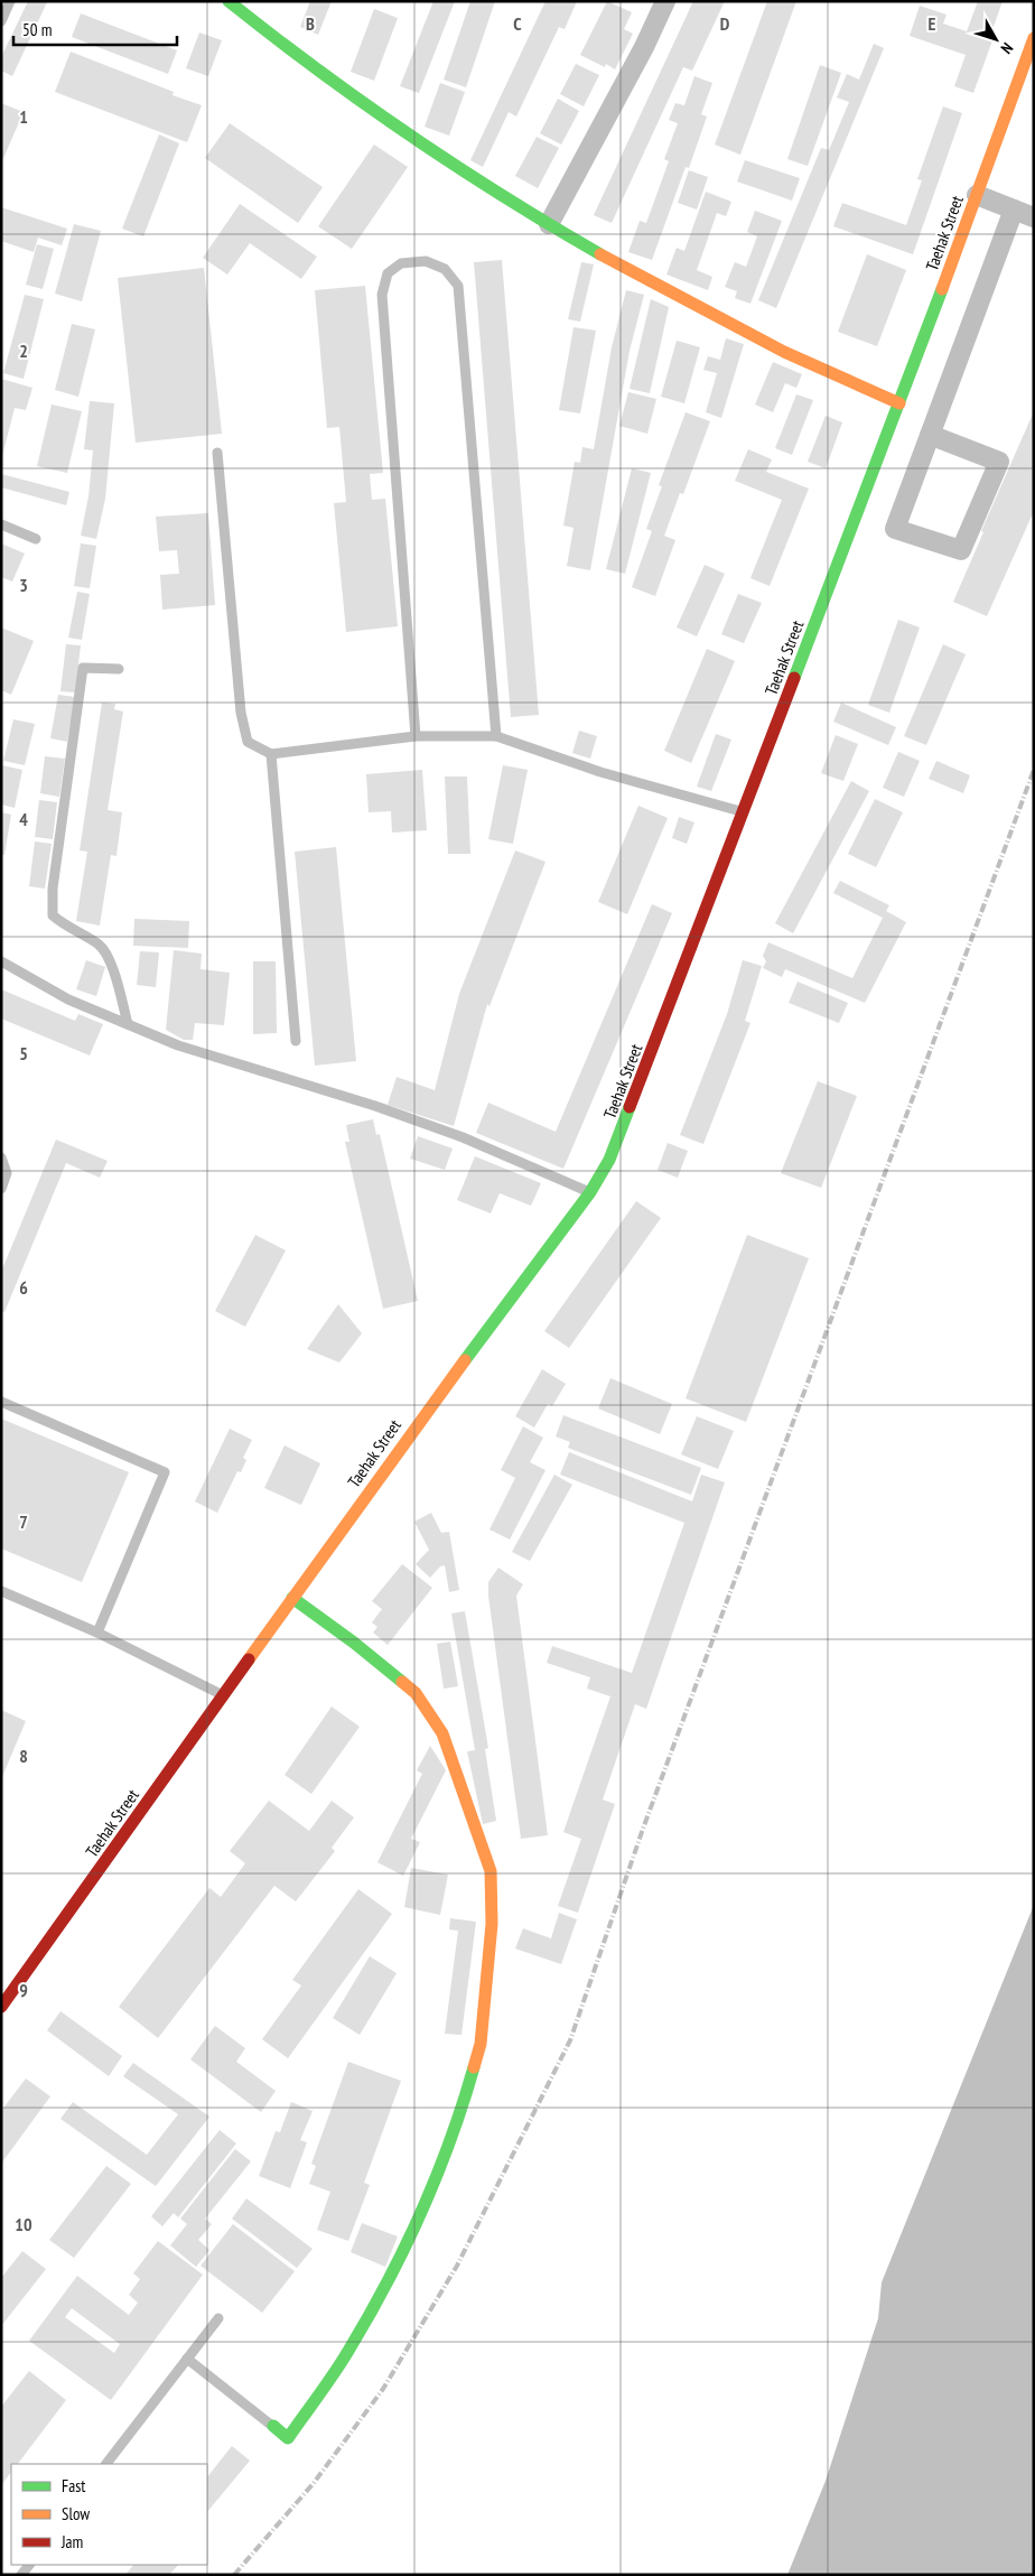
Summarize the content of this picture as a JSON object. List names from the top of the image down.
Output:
{
  "streets": {
    "main road": ["Taehak Street"]
  },
  "legend": ["Fast", "Slow", "Jam"],
  "scale_bar": "50 m",
  "north": "bottom right",
  "grid": {
    "columns": [
      "B",
      "C",
      "D",
      "E"
    ],
    "rows": [
      "1",
      "2",
      "3",
      "4",
      "5",
      "6",
      "7",
      "8",
      "9",
      "10"
    ]
  }
}
